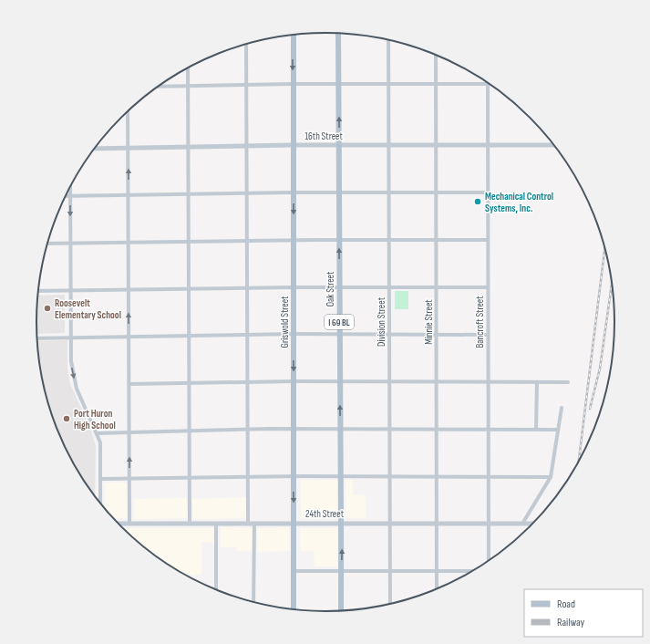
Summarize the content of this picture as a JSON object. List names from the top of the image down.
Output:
{
  "streets": {
    "main road": ["Oak Street", "Griswold Street", "I 69 BL"],
    "street": [
      "16th Street",
      "Division Street",
      "Minnie Street",
      "Bancroft Street",
      "24th Street"
    ]
  },
  "crossings": [
    ["16th Street", "Oak Street"],
    ["16th Street", "Griswold Street"],
    ["16th Street", "Division Street"],
    ["16th Street", "Minnie Street"],
    ["16th Street", "Bancroft Street"],
    ["Oak Street", "24th Street"],
    ["Griswold Street", "24th Street"],
    ["Division Street", "24th Street"],
    ["Minnie Street", "24th Street"],
    ["Bancroft Street", "24th Street"]
  ],
  "one_way": ["Oak Street"],
  "places": ["Mechanical Control Systems, Inc.", "Roosevelt Elementary School", "Port Huron High School"],
  "legend": ["Road", "Railway"]
}
